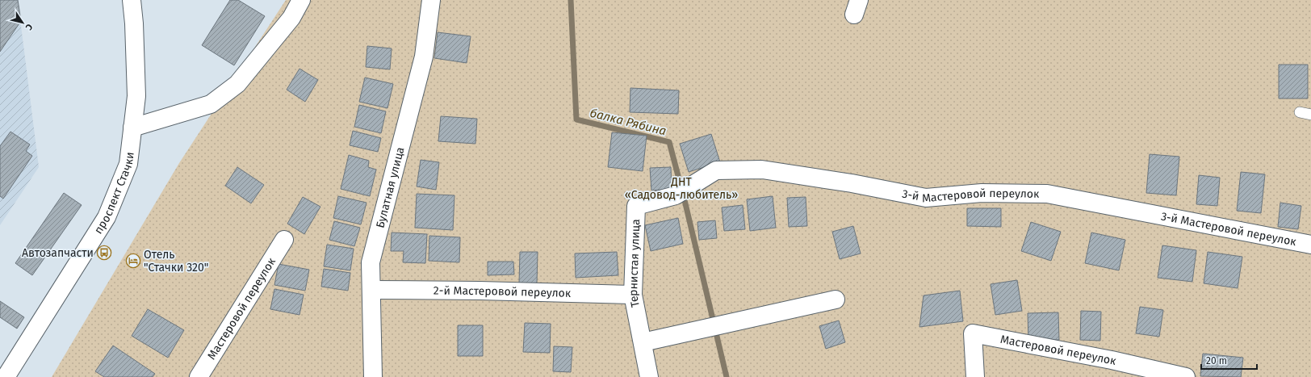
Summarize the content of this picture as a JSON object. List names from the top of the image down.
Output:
{
  "streets": {
    "street": [
      "Булатная улица",
      "проспект Стачки",
      "3-й Мастеровой переулок",
      "Тернистая улица",
      "2-й Мастеровой переулок",
      "Мастеровой переулок"
    ]
  },
  "crossings": [
    ["Булатная улица", "2-й Мастеровой переулок"],
    ["3-й Мастеровой переулок", "Тернистая улица"],
    ["Тернистая улица", "2-й Мастеровой переулок"]
  ],
  "water": ["балка Рябина"],
  "parks": ["ДНТ «Садовод-любитель»"],
  "places": {
    "bus stop": ["Автозапчасти"],
    "hotel": ["Отель \"Стачки 320\""]
  },
  "scale_bar": "20 m",
  "north": "bottom right"
}
